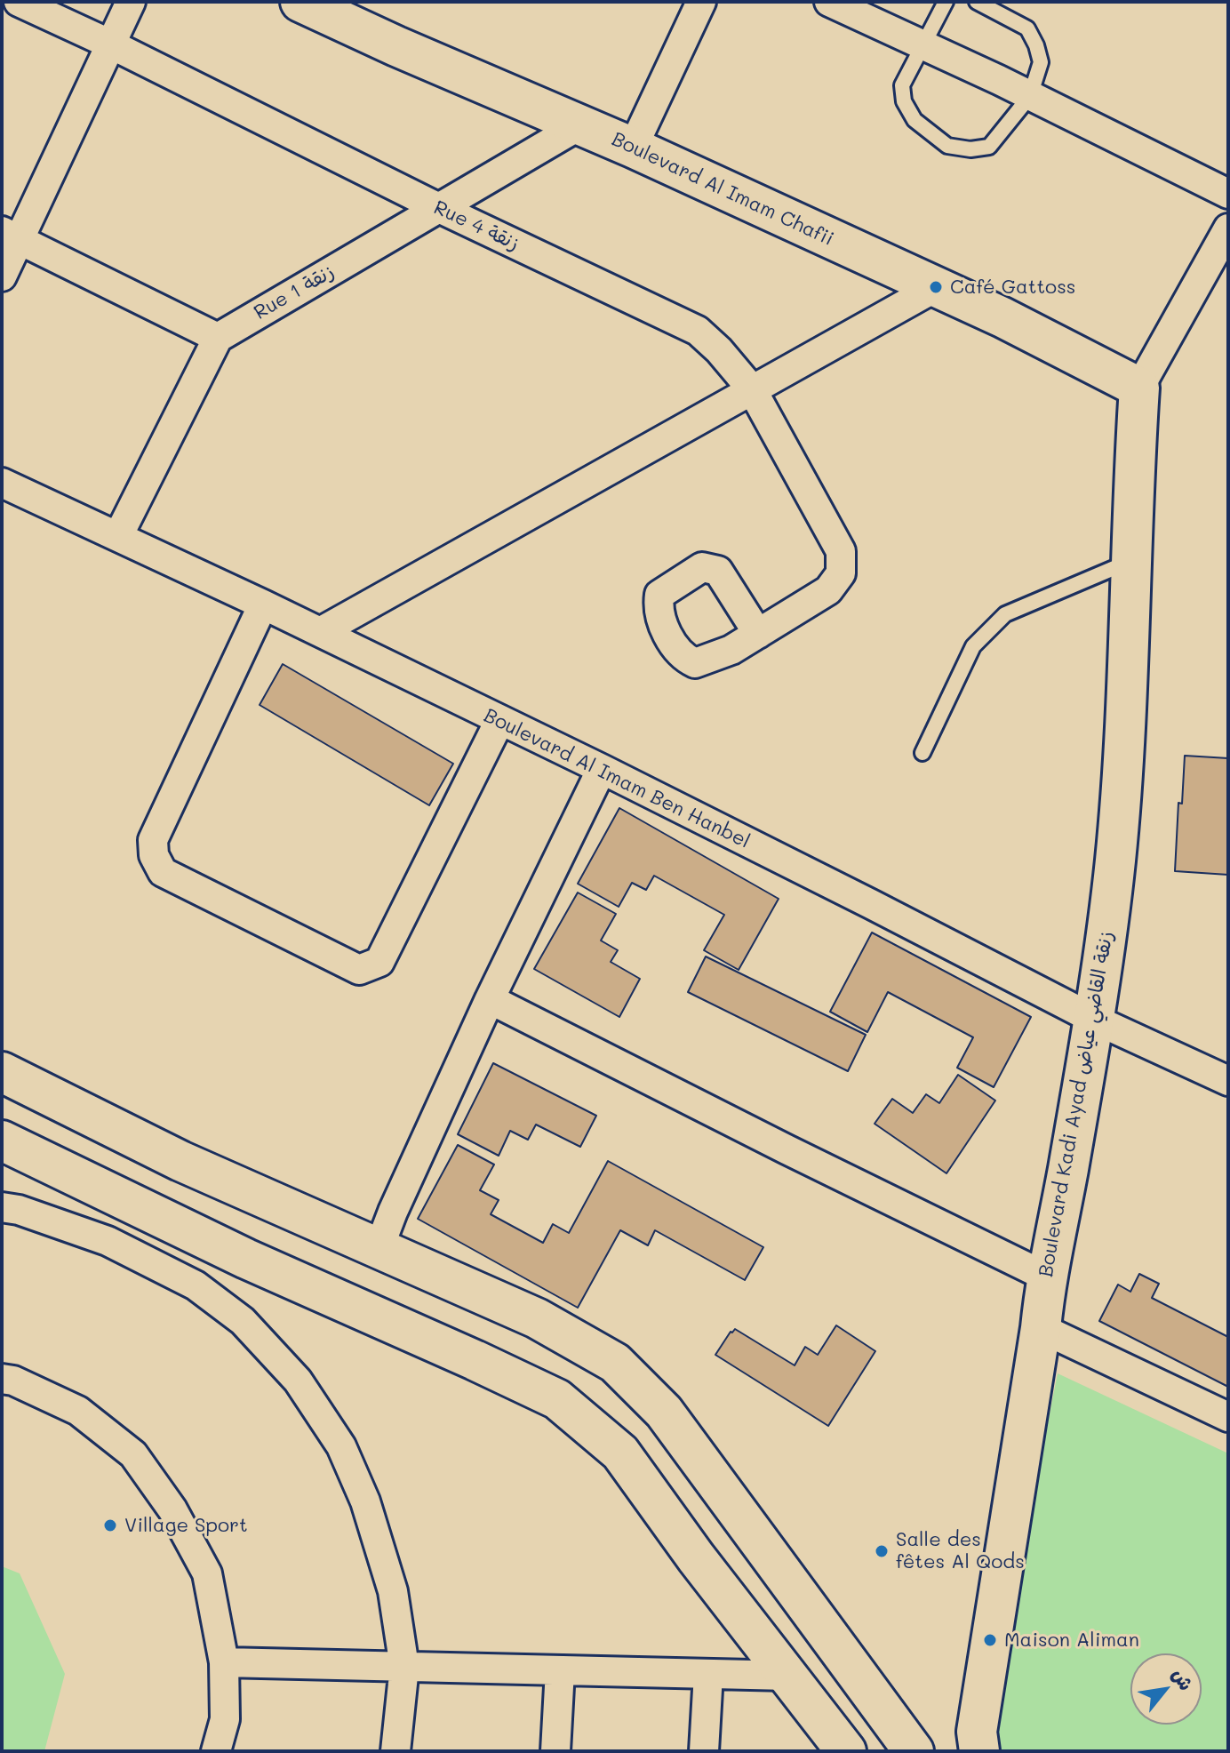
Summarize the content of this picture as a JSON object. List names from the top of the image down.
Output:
{
  "streets": {
    "street": [
      "Boulevard Al Imam Chafii",
      "Rue 4 زنقة",
      "Rue 1 زنقة",
      "Boulevard Al Imam Ben Hanbel",
      "Boulevard Kadi Ayad زنقة القاضي عياض"
    ]
  },
  "crossings": [
    ["Boulevard Al Imam Chafii", "Rue 1 زنقة"],
    ["Boulevard Al Imam Chafii", "Boulevard Kadi Ayad زنقة القاضي عياض"],
    ["Rue 4 زنقة", "Rue 1 زنقة"],
    ["Boulevard Al Imam Ben Hanbel", "Boulevard Kadi Ayad زنقة القاضي عياض"]
  ],
  "places": [
    "Café Gattoss",
    "Village Sport",
    "Salle des fêtes Al Qods",
    "Maison Aliman"
  ],
  "north": "top right"
}
